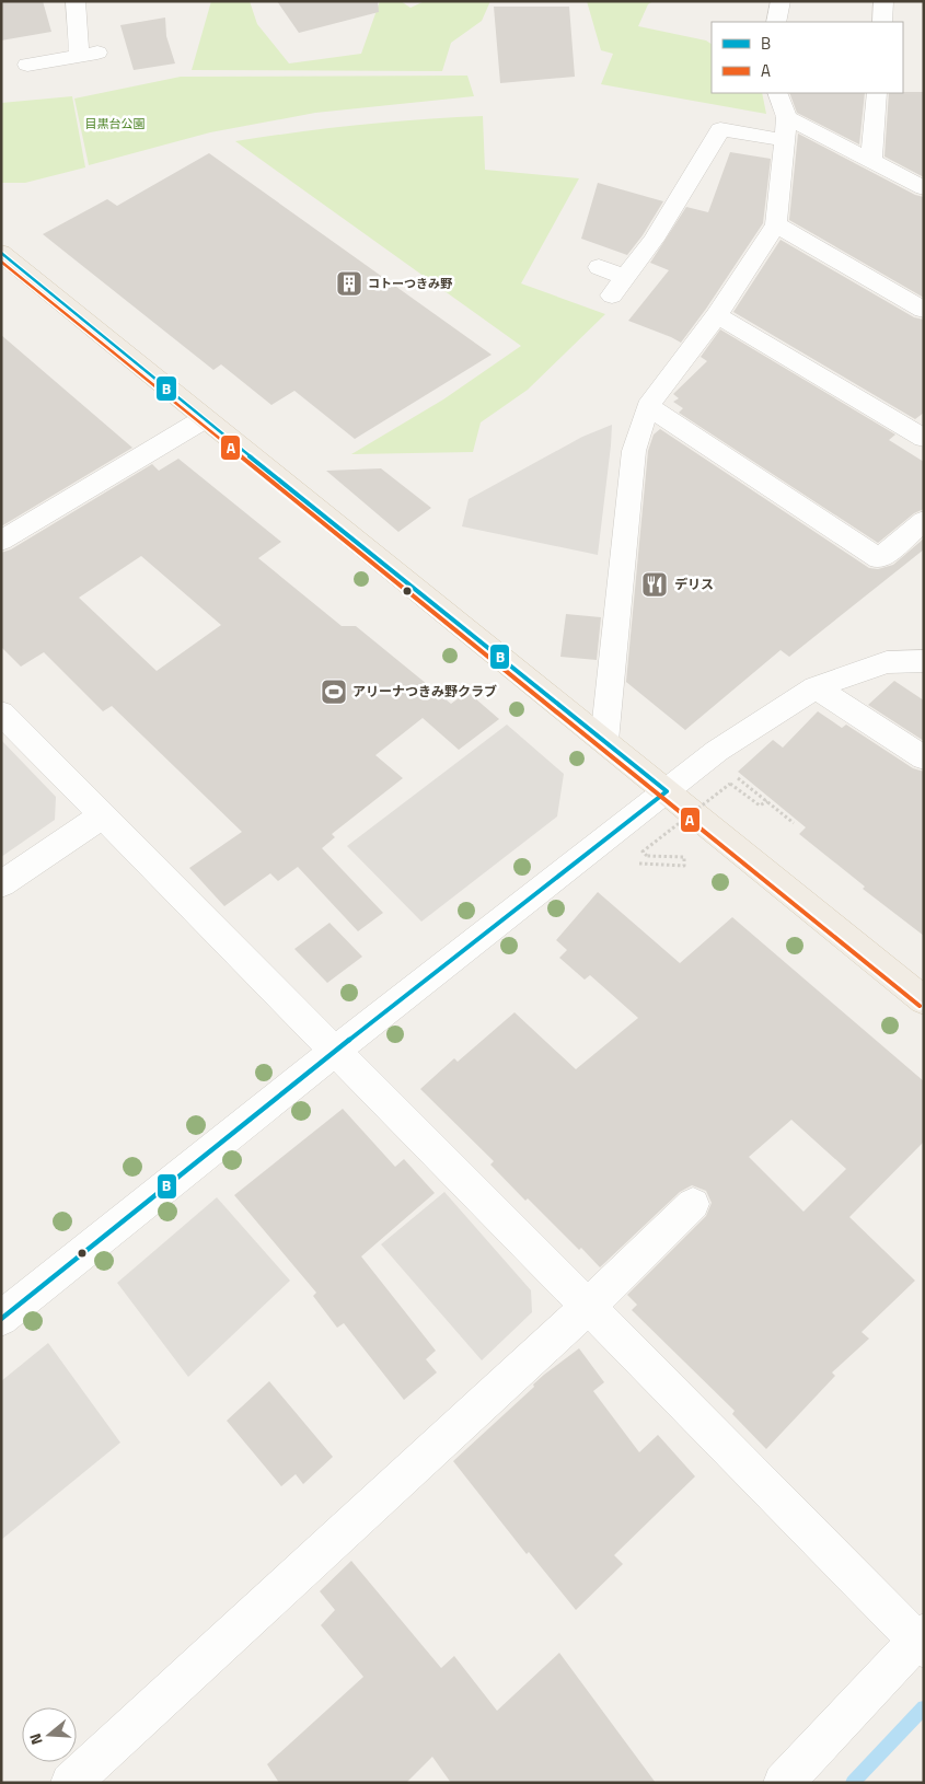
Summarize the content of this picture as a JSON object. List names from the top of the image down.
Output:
{
  "parks": ["目黒台公園"],
  "places": {
    "building": ["コトーつきみ野"],
    "restaurant": ["デリス"],
    "sports": ["アリーナつきみ野クラブ"]
  },
  "lines": ["transit line B", "transit line A"],
  "legend": ["B", "A"],
  "north": "left"
}
